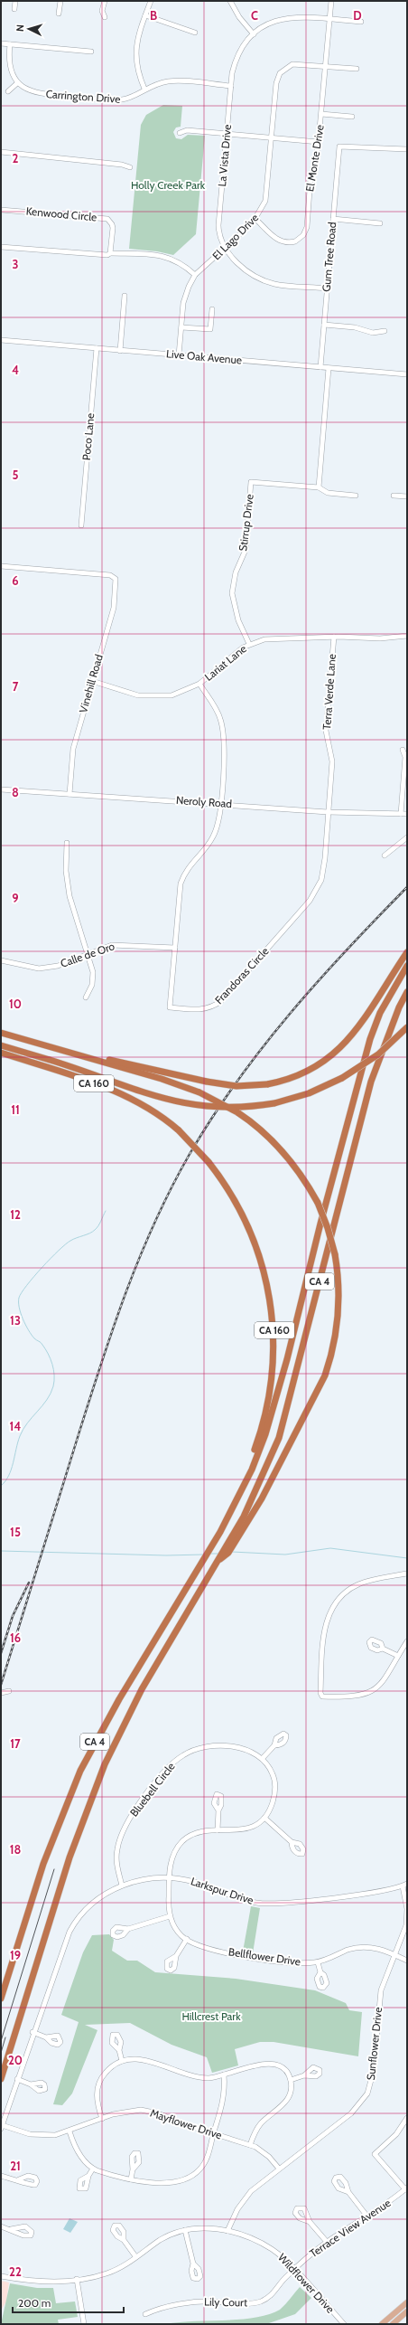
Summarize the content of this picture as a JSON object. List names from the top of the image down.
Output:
{
  "streets": {
    "highway": ["CA 160", "CA 4"],
    "street": [
      "Carrington Drive",
      "La Vista Drive",
      "El Monte Drive",
      "Kenwood Circle",
      "El Lago Drive",
      "Gum Tree Road",
      "Live Oak Avenue",
      "Poco Lane",
      "Stirrup Drive",
      "Lariat Lane",
      "Vinehill Road",
      "Terra Verde Lane",
      "Neroly Road",
      "Calle de Oro",
      "Frandoras Circle",
      "Bluebell Circle",
      "Larkspur Drive",
      "Bellflower Drive",
      "Sunflower Drive",
      "Mayflower Drive",
      "Terrace View Avenue",
      "Wildflower Drive",
      "Lily Court"
    ]
  },
  "crossings": [
    ["Carrington Drive", "La Vista Drive"],
    ["La Vista Drive", "El Monte Drive"],
    ["La Vista Drive", "El Lago Drive"],
    ["La Vista Drive", "Gum Tree Road"],
    ["El Monte Drive", "El Lago Drive"],
    ["El Lago Drive", "Live Oak Avenue"],
    ["Gum Tree Road", "Live Oak Avenue"],
    ["Live Oak Avenue", "Poco Lane"],
    ["Stirrup Drive", "Lariat Lane"],
    ["Lariat Lane", "Vinehill Road"],
    ["Lariat Lane", "Terra Verde Lane"],
    ["Lariat Lane", "Frandoras Circle"],
    ["Vinehill Road", "Neroly Road"],
    ["Terra Verde Lane", "Neroly Road"],
    ["Terra Verde Lane", "Frandoras Circle"],
    ["Neroly Road", "Frandoras Circle"],
    ["Calle de Oro", "Frandoras Circle"],
    ["CA 160", "CA 4"],
    ["Bluebell Circle", "Larkspur Drive"],
    ["Bluebell Circle", "Bellflower Drive"],
    ["Larkspur Drive", "Bellflower Drive"],
    ["Larkspur Drive", "Sunflower Drive"],
    ["Larkspur Drive", "Mayflower Drive"],
    ["Bellflower Drive", "Sunflower Drive"],
    ["Sunflower Drive", "Mayflower Drive"],
    ["Sunflower Drive", "Wildflower Drive"],
    ["Terrace View Avenue", "Wildflower Drive"],
    ["Terrace View Avenue", "Lily Court"],
    ["Wildflower Drive", "Lily Court"]
  ],
  "parks": ["Holly Creek Park", "Hillcrest Park"],
  "scale_bar": "200 m",
  "north": "left",
  "grid": {
    "columns": ["B", "C", "D"],
    "rows": [
      "2",
      "3",
      "4",
      "5",
      "6",
      "7",
      "8",
      "9",
      "10",
      "11",
      "12",
      "13",
      "14",
      "15",
      "16",
      "17",
      "18",
      "19",
      "20",
      "21",
      "22"
    ]
  }
}
